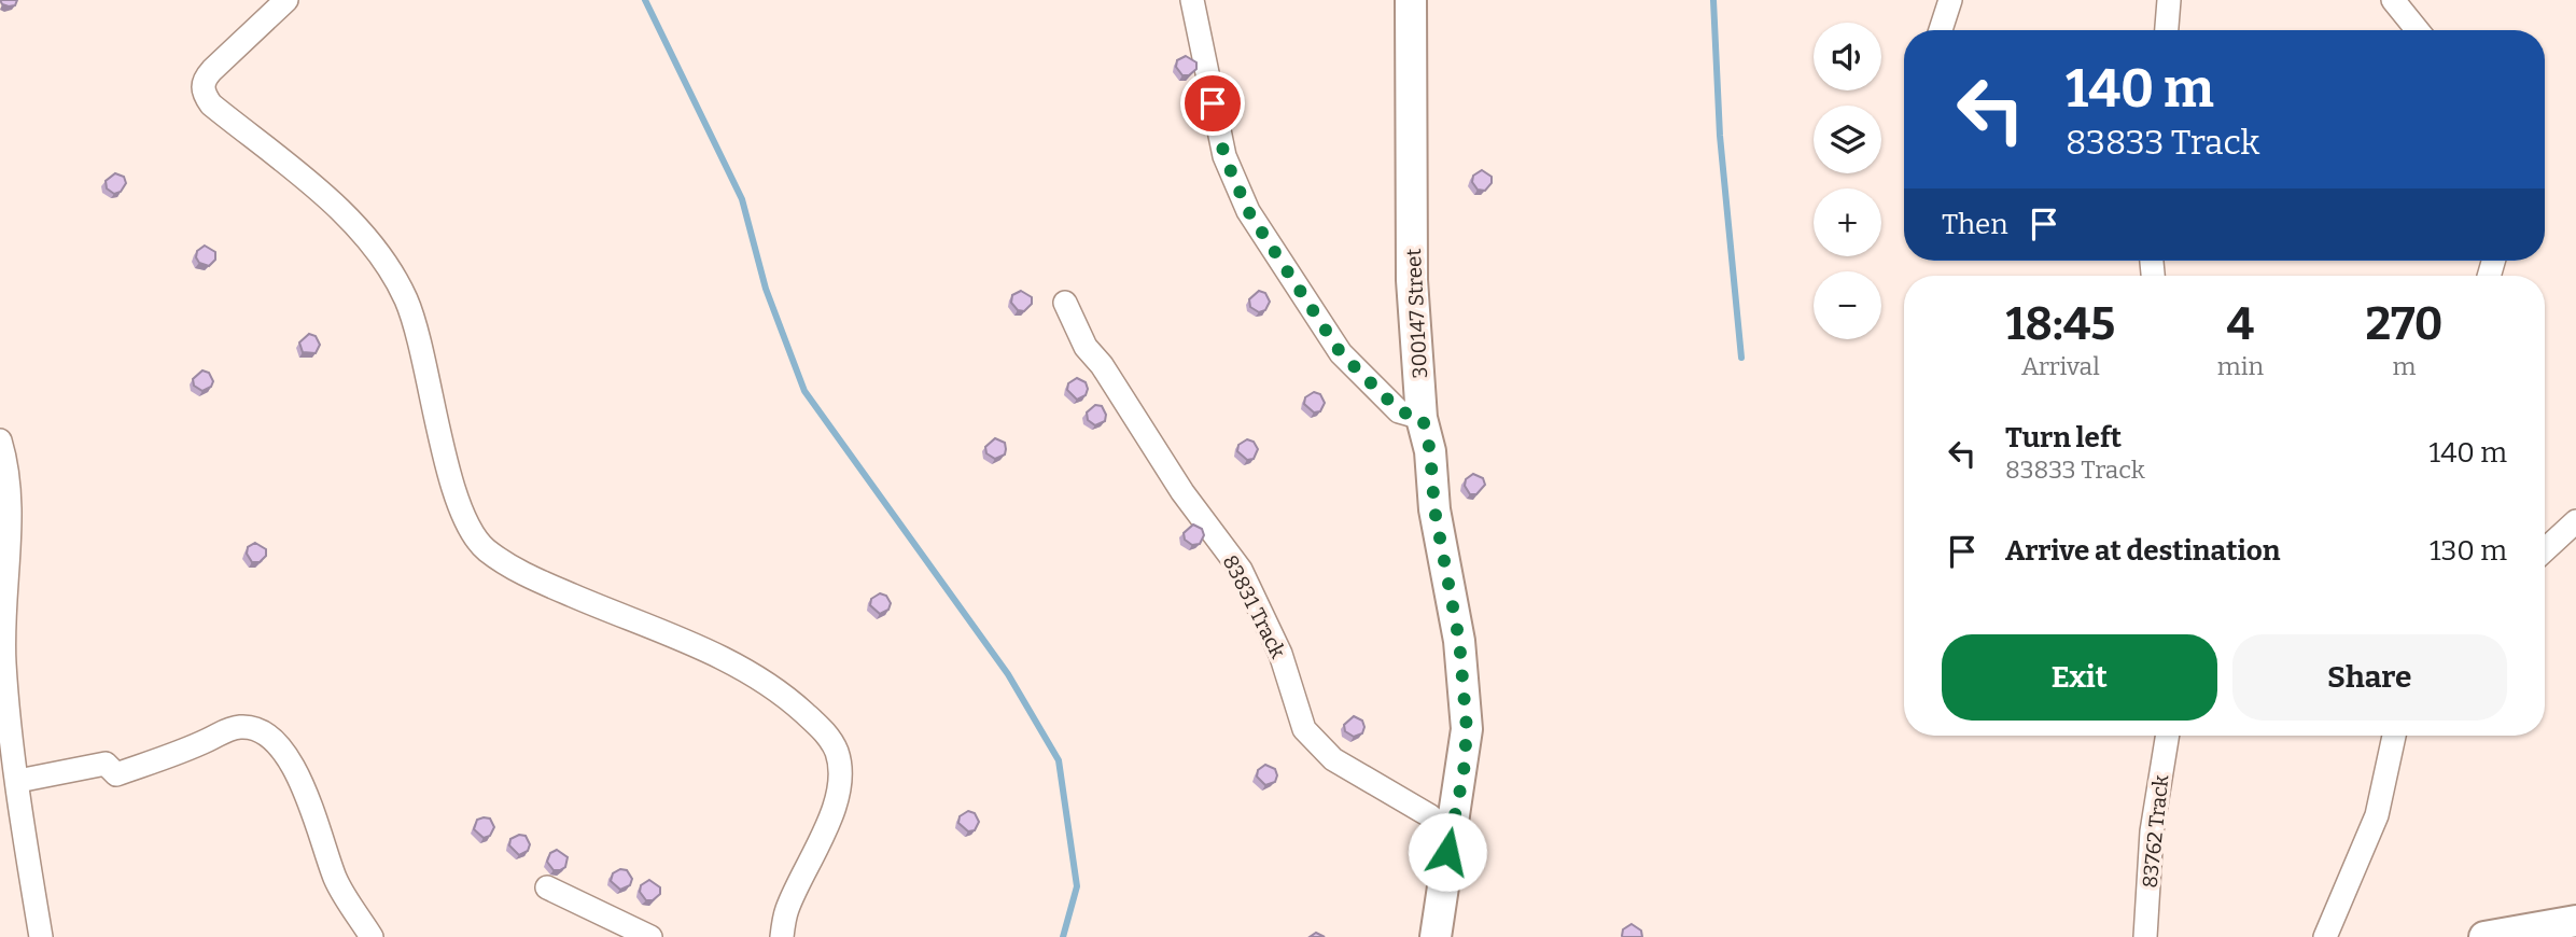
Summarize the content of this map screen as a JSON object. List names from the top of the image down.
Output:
{
  "streets": {
    "street": ["300147 Street", "83831 Track", "83762 Track"]
  },
  "crossings": [
    ["300147 Street", "83831 Track"]
  ],
  "page": {
    "map_buttons": ["+", "−"],
    "turn": ["140 m", "83833 Track"],
    "then": "Then",
    "eta": [
      "18:45",
      "Arrival",
      "4",
      "min",
      "270",
      "m"
    ],
    "list": [
      {
        "name": "Turn left",
        "note": "83833 Track",
        "value": "140 m"
      },
      {
        "name": "Arrive at destination",
        "value": "130 m"
      }
    ],
    "buttons": ["Exit", "Share"]
  }
}
